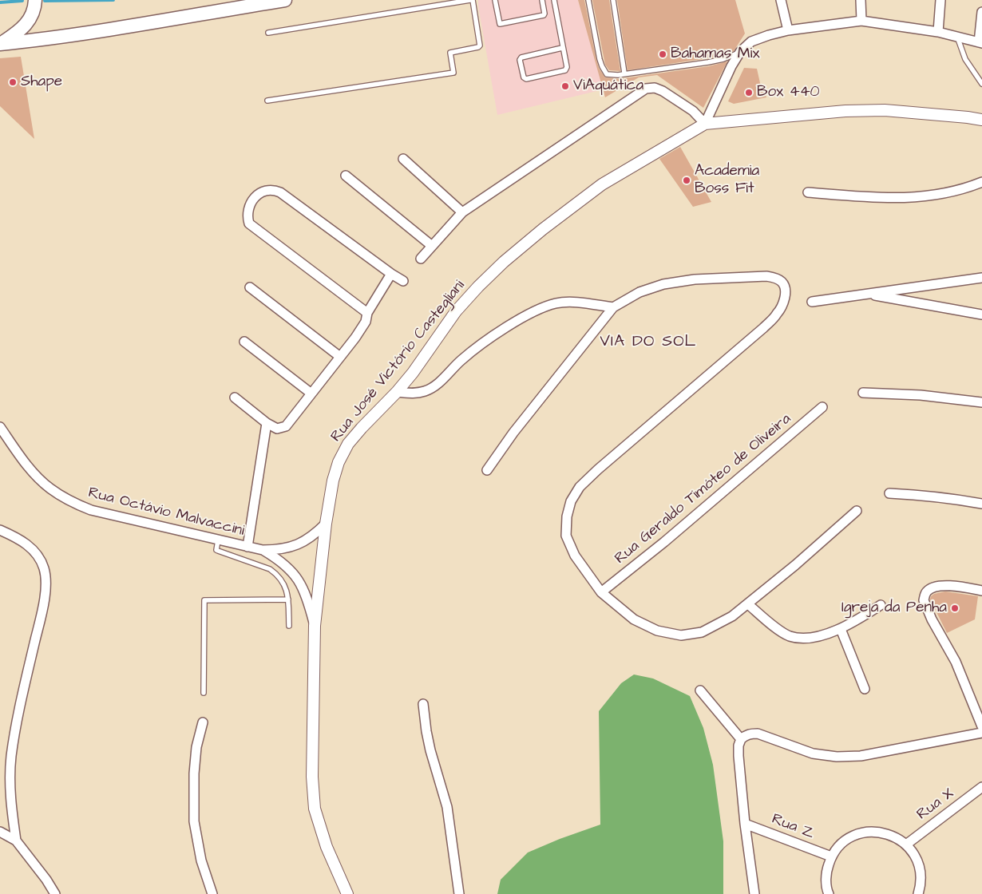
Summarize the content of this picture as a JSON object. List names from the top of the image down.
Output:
{
  "streets": {
    "street": [
      "Rua José Victório Castegliani",
      "Rua Geraldo Timóteo de Oliveira",
      "Rua Octávio Malvaccini",
      "Rua X",
      "Rua Z"
    ]
  },
  "crossings": [
    ["Rua José Victório Castegliani", "Rua Octávio Malvaccini"]
  ],
  "districts": ["VIA DO SOL"],
  "places": [
    "Bahamas Mix",
    "Shape",
    "ViAquática",
    "Box 440",
    "Academia Boss Fit",
    "Igreja da Penha"
  ]
}
